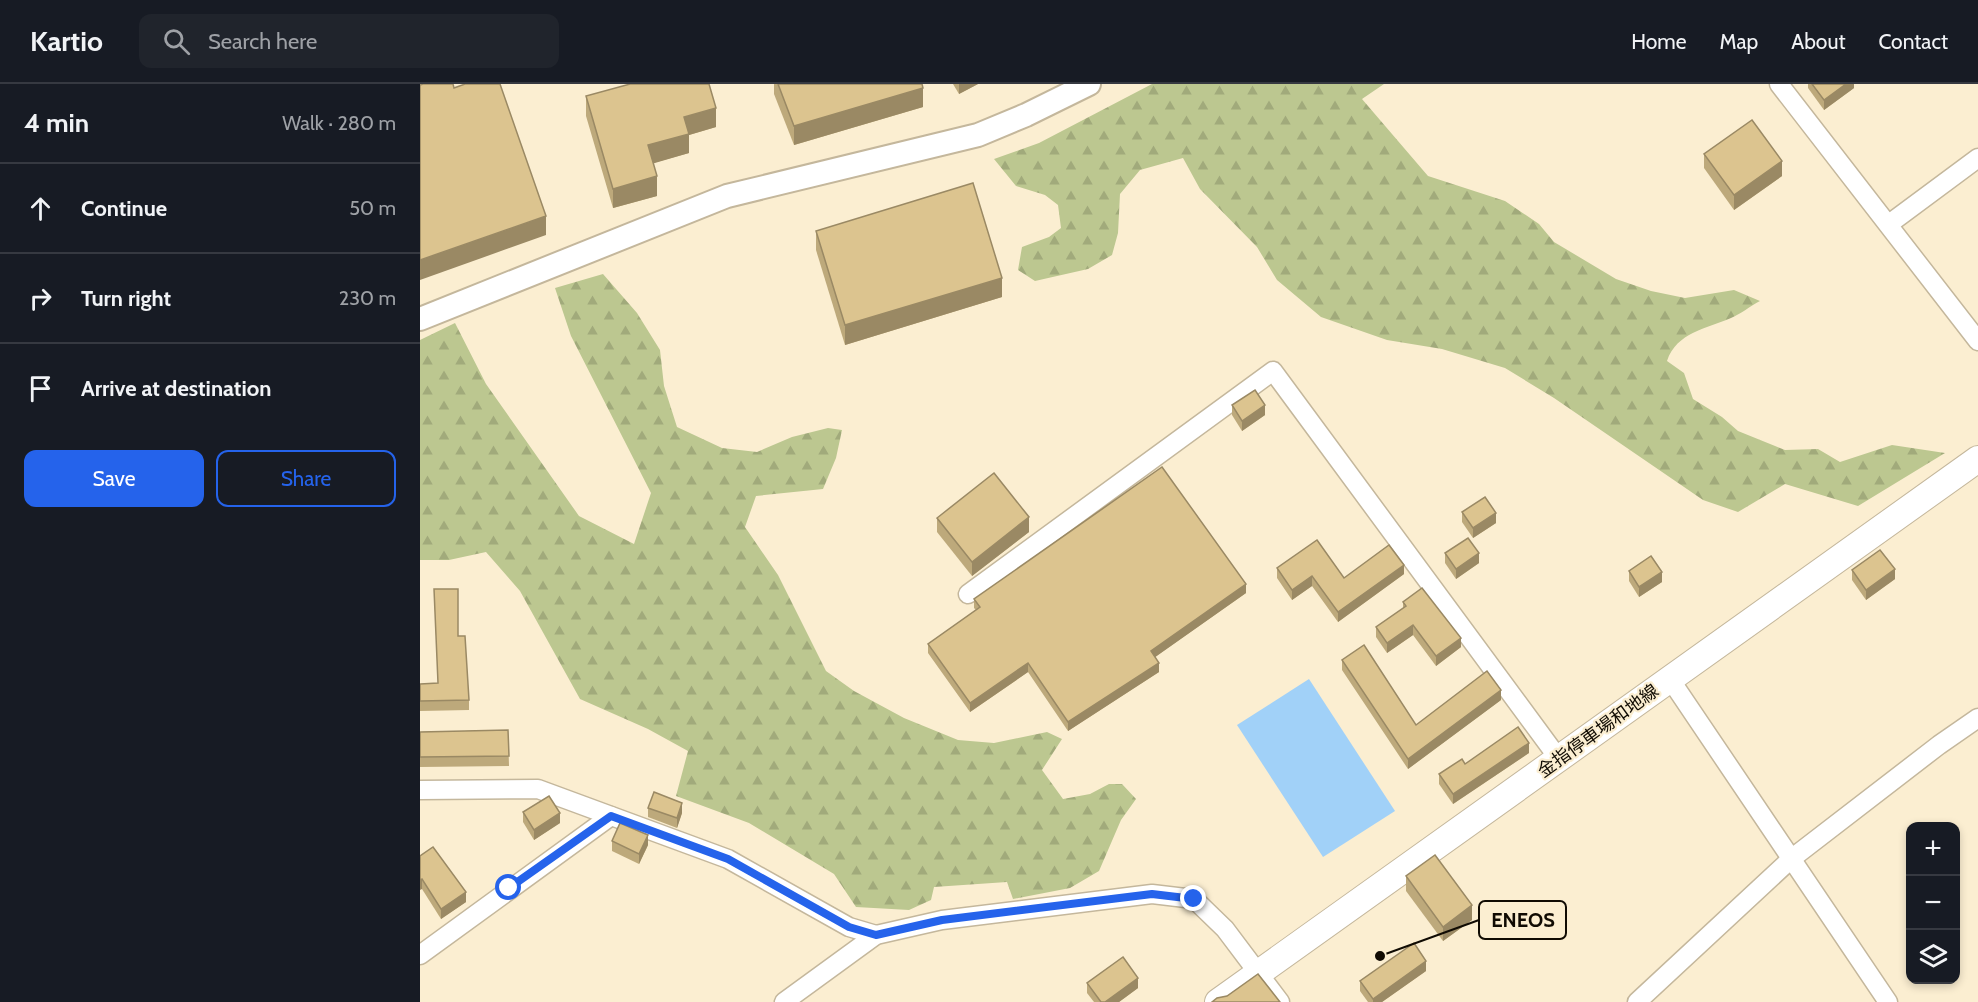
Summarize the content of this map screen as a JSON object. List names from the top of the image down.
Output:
{
  "streets": {
    "main road": ["金指停車場和地線"]
  },
  "places": ["ENEOS"],
  "page": {
    "header": "Kartio",
    "search": "Search here",
    "nav": [
      "Home",
      "Map",
      "About",
      "Contact"
    ],
    "heading": ["4 min", "Walk · 280 m"],
    "list": [
      ["Continue", "50 m"],
      ["Turn right", "230 m"],
      "Arrive at destination"
    ],
    "buttons": ["Save", "Share"],
    "map_buttons": ["+", "−"]
  }
}
